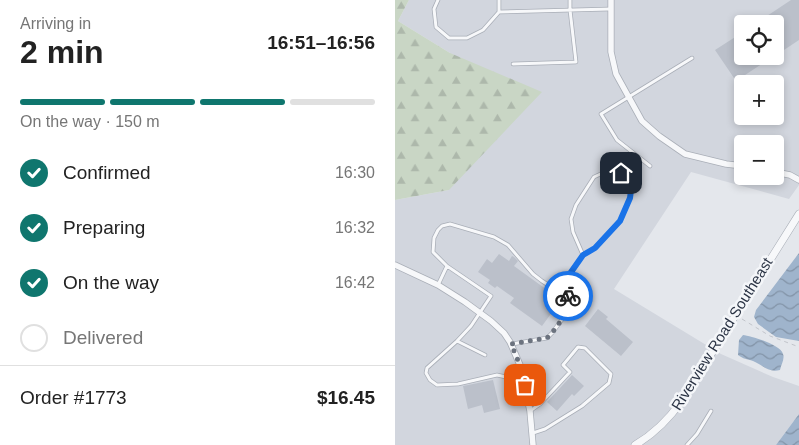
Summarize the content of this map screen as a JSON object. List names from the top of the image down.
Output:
{
  "streets": {
    "street": ["Riverview Road Southeast"]
  },
  "page": {
    "heading": ["2 min", "Arriving in", "16:51–16:56"],
    "panel": ["Order #1773", "$16.45"],
    "map_buttons": ["+", "−"],
    "bar": "On the way · 150 m",
    "list": [
      ["Confirmed", "16:30"],
      ["Preparing", "16:32"],
      ["On the way", "16:42"],
      "Delivered"
    ]
  }
}
